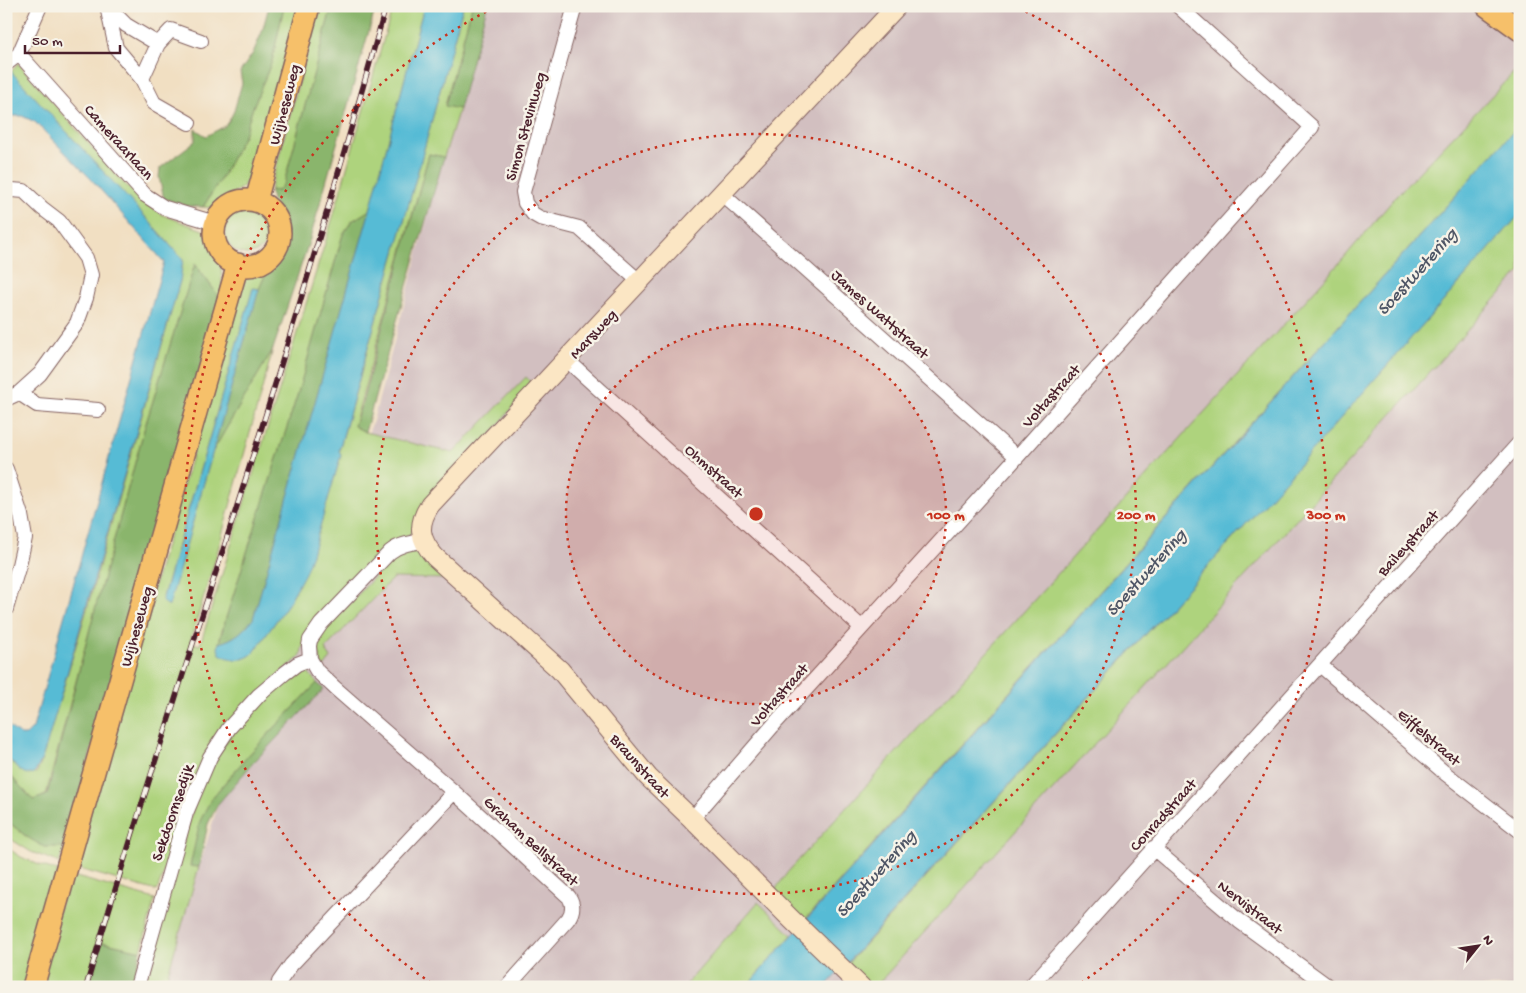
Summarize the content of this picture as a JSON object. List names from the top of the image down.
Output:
{
  "streets": {
    "main road": ["Wijheseweg"],
    "street": [
      "Simon Stevinweg",
      "Cameraarlaan",
      "James Wattstraat",
      "Marsweg",
      "Voltastraat",
      "Ohmstraat",
      "Baileystraat",
      "Eiffelstraat",
      "Braunstraat",
      "Sekdoornsedijk",
      "Conradstraat",
      "Graham Bellstraat",
      "Nervistraat"
    ]
  },
  "crossings": [
    ["Wijheseweg", "Cameraarlaan"],
    ["Simon Stevinweg", "Marsweg"],
    ["James Wattstraat", "Marsweg"],
    ["James Wattstraat", "Voltastraat"],
    ["Marsweg", "Ohmstraat"],
    ["Marsweg", "Braunstraat"],
    ["Voltastraat", "Ohmstraat"],
    ["Voltastraat", "Braunstraat"],
    ["Baileystraat", "Eiffelstraat"],
    ["Baileystraat", "Conradstraat"],
    ["Eiffelstraat", "Conradstraat"],
    ["Sekdoornsedijk", "Graham Bellstraat"],
    ["Conradstraat", "Nervistraat"]
  ],
  "water": ["Soestwetering"],
  "scale_bar": "50 m",
  "north": "top right",
  "rings": ["100 m", "200 m", "300 m"]
}
